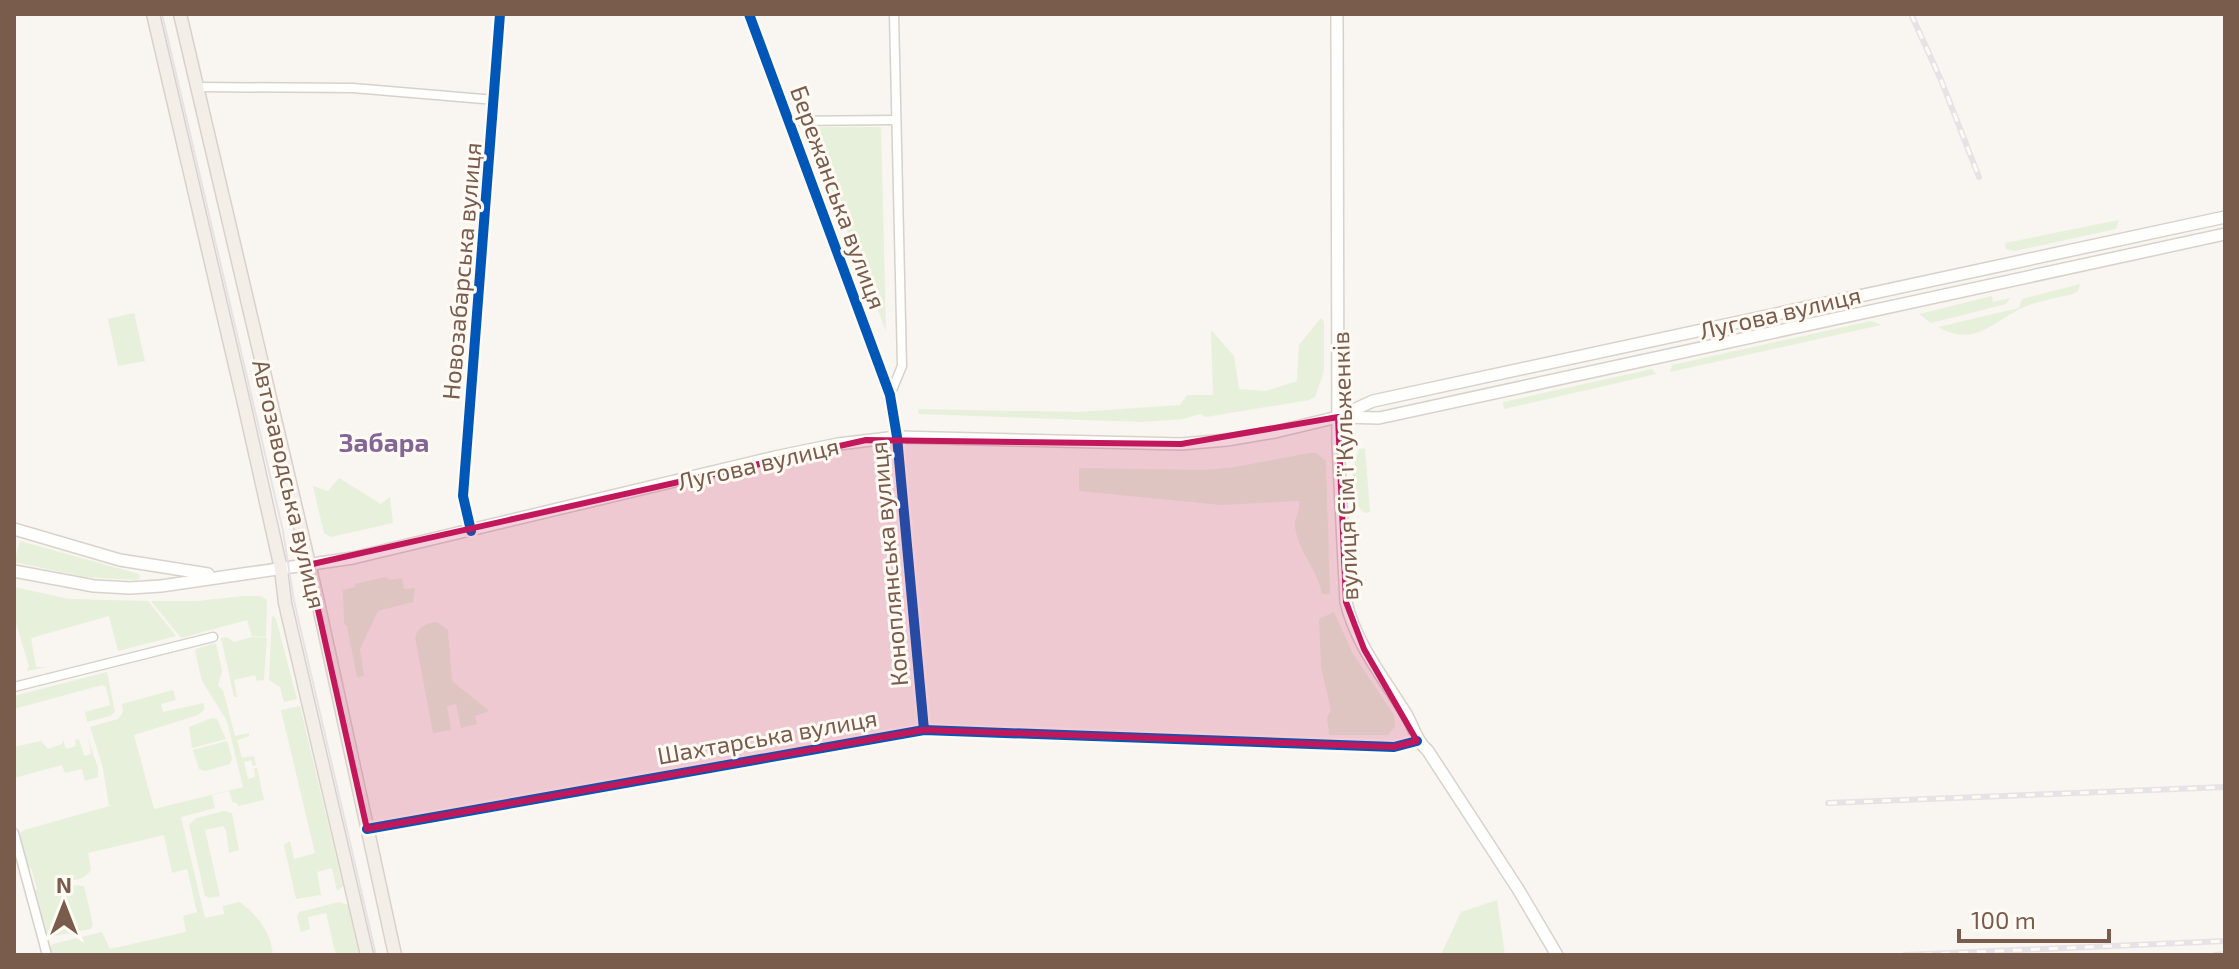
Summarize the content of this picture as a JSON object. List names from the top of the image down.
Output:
{
  "streets": {
    "main road": [
      "Бережанська вулиця",
      "Лугова вулиця",
      "вулиця Сімʼї Кульженків",
      "Автозаводська вулиця",
      "Коноплянська вулиця"
    ],
    "street": ["Новозабарська вулиця", "Шахтарська вулиця"]
  },
  "crossings": [
    ["Бережанська вулиця", "Коноплянська вулиця"],
    ["Новозабарська вулиця", "Лугова вулиця"],
    ["Лугова вулиця", "вулиця Сімʼї Кульженків"],
    ["Лугова вулиця", "Автозаводська вулиця"],
    ["Лугова вулиця", "Коноплянська вулиця"],
    ["вулиця Сімʼї Кульженків", "Шахтарська вулиця"],
    ["Автозаводська вулиця", "Шахтарська вулиця"],
    ["Коноплянська вулиця", "Шахтарська вулиця"]
  ],
  "districts": ["Забара"],
  "scale_bar": "100 m",
  "north": "top"
}
